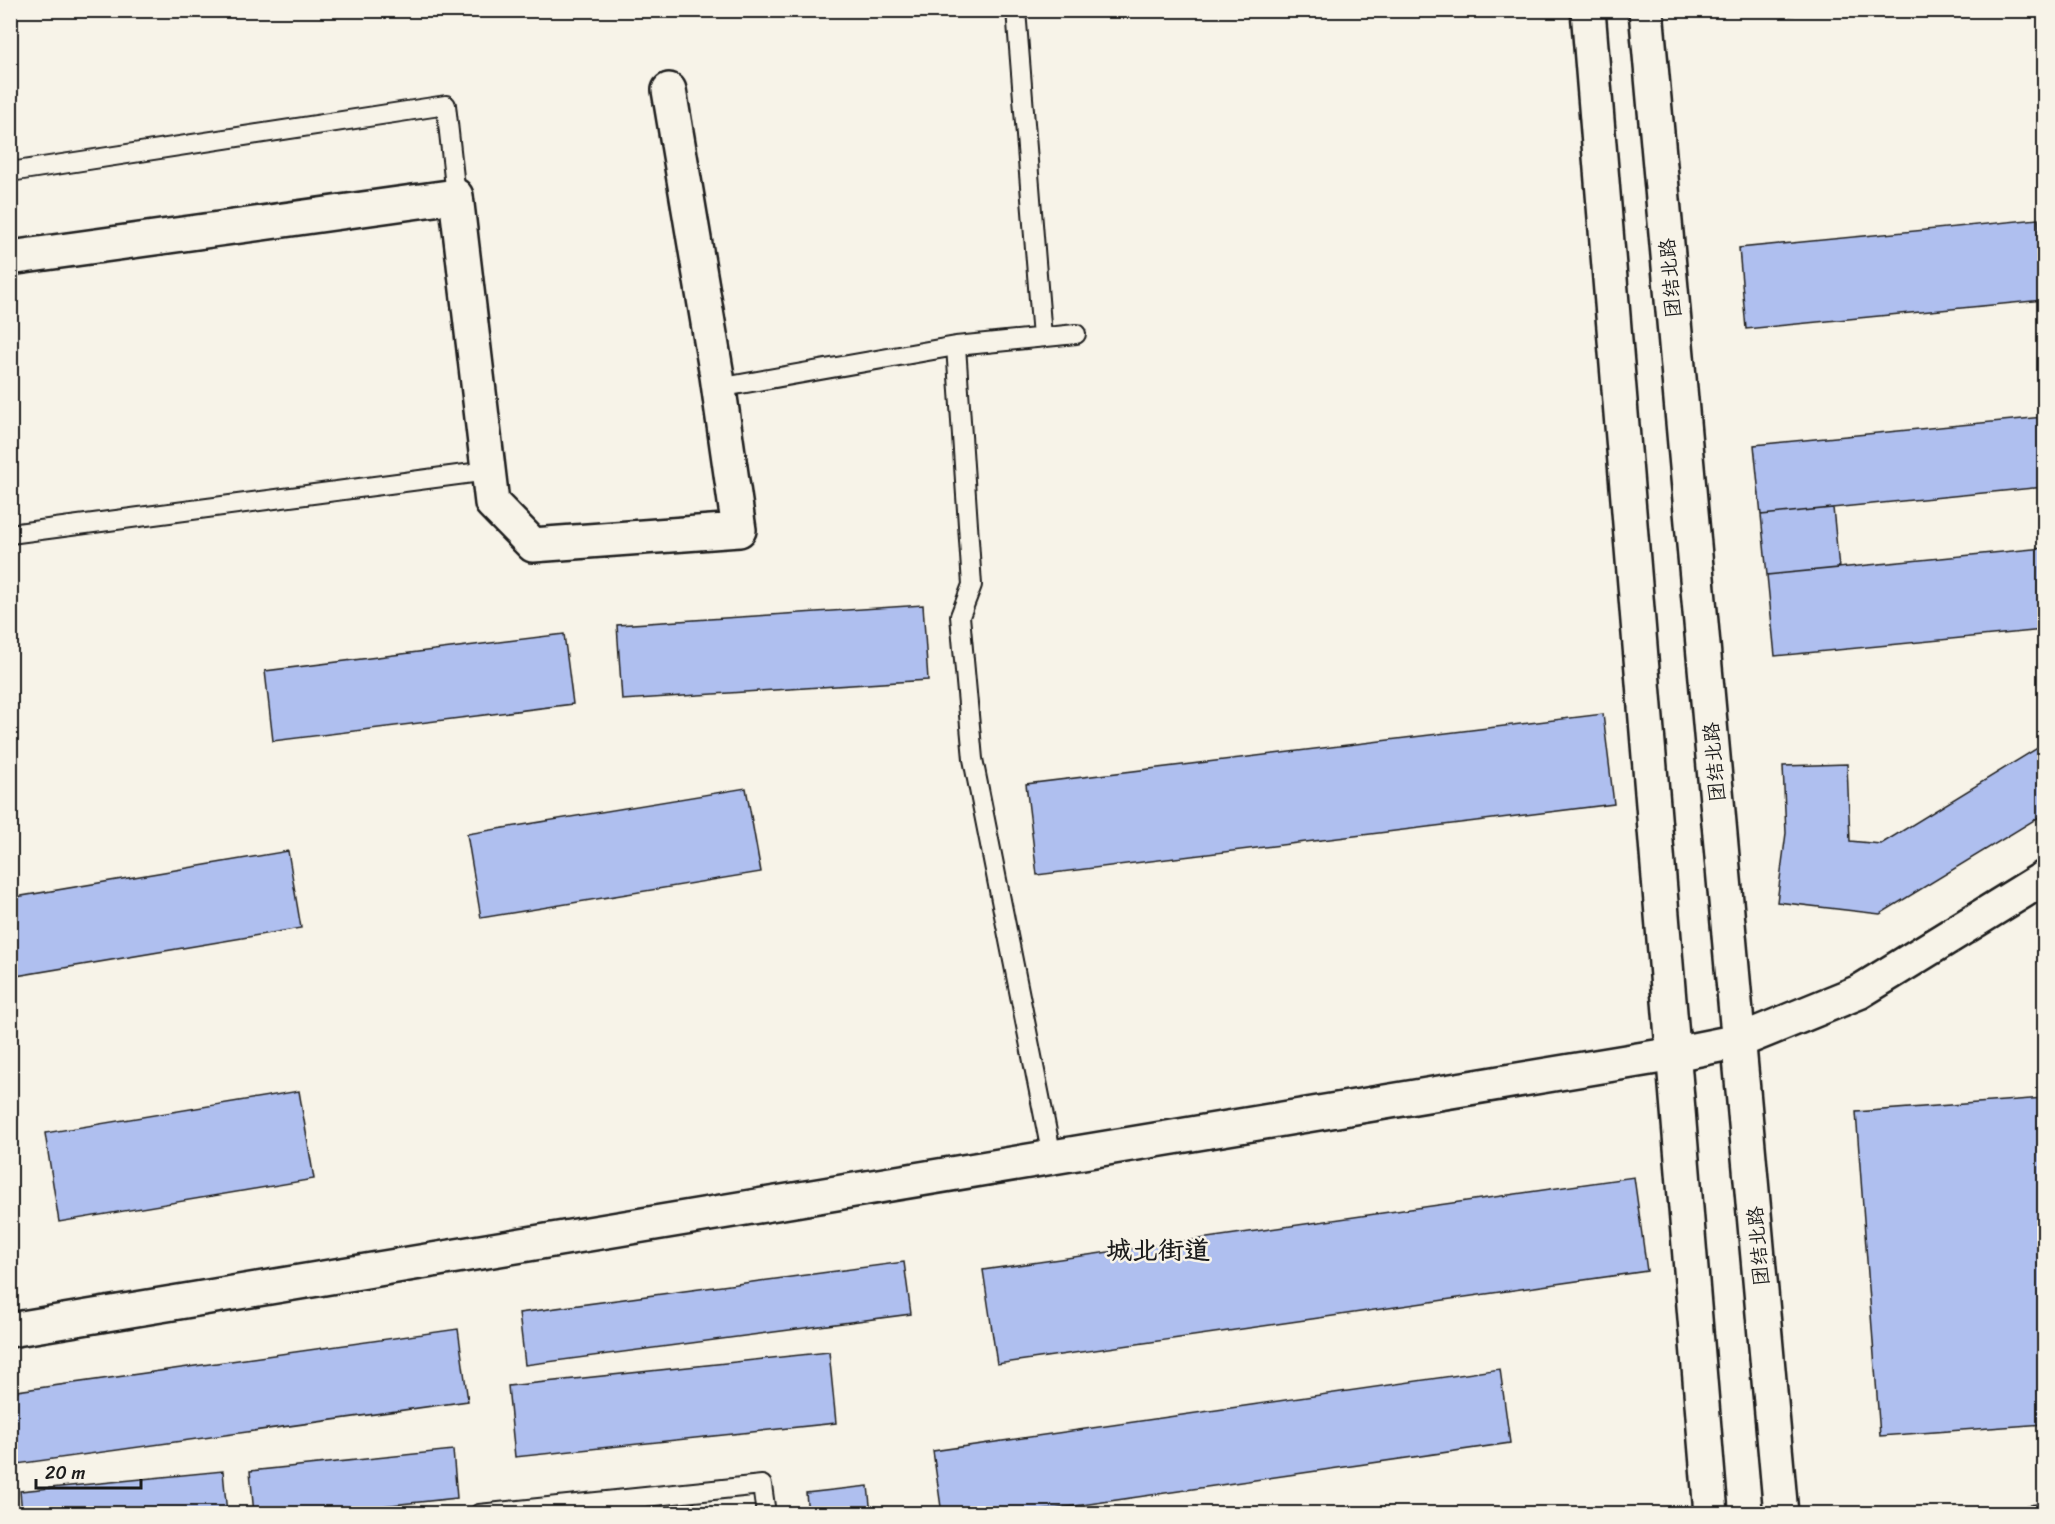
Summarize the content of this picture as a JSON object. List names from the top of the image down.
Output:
{
  "streets": {
    "street": ["团结北路"]
  },
  "districts": ["城北街道"],
  "scale_bar": "20 m"
}
